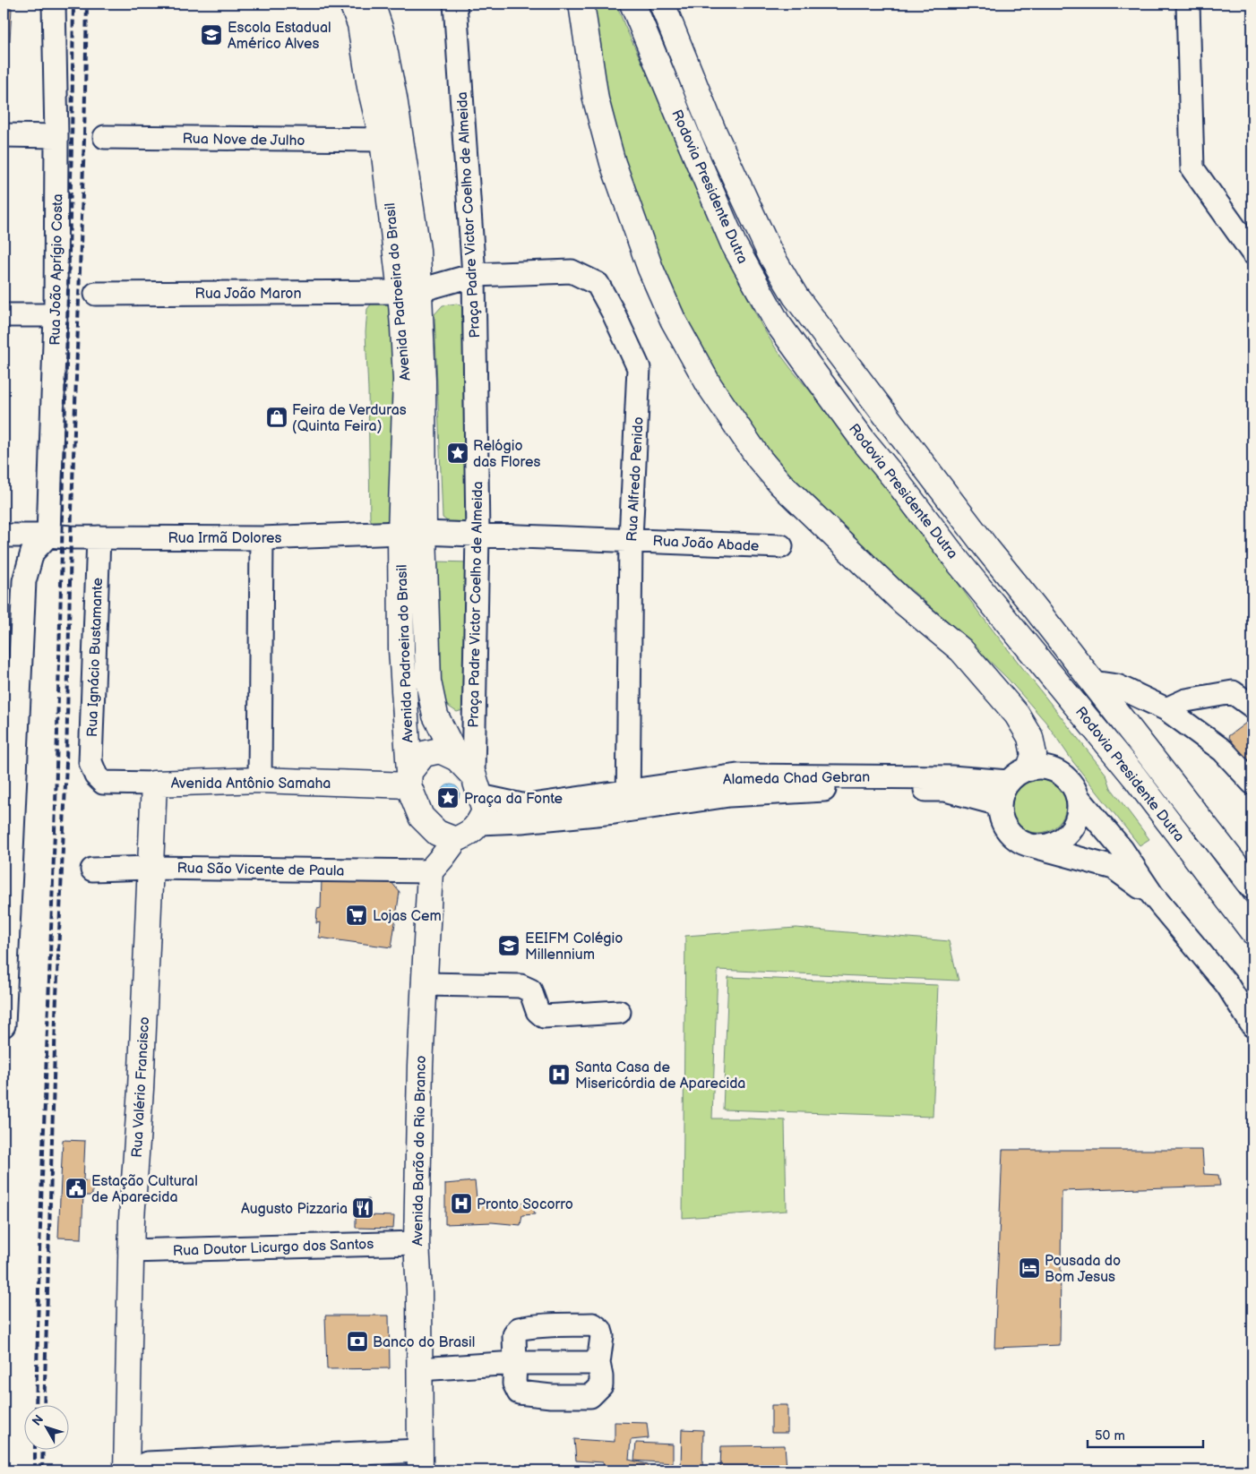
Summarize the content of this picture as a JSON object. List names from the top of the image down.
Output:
{
  "streets": {
    "main road": [
      "Rodovia Presidente Dutra",
      "Avenida Padroeira do Brasil",
      "Avenida Antônio Samaha",
      "Rua Valério Francisco",
      "Avenida Barão do Rio Branco"
    ],
    "street": [
      "Rua Nove de Julho",
      "Praça Padre Victor Coelho de Almeida",
      "Rua João Aprígio Costa",
      "Rua João Maron",
      "Rua Alfredo Penido",
      "Rua Irmã Dolores",
      "Rua João Abade",
      "Rua Ignácio Bustamante",
      "Alameda Chad Gebran",
      "Rua São Vicente de Paula",
      "Rua Doutor Licurgo dos Santos"
    ]
  },
  "crossings": [
    ["Rua Nove de Julho", "Avenida Padroeira do Brasil"],
    ["Praça Padre Victor Coelho de Almeida", "Avenida Padroeira do Brasil"],
    ["Praça Padre Victor Coelho de Almeida", "Rua João Maron"],
    ["Praça Padre Victor Coelho de Almeida", "Rua Alfredo Penido"],
    ["Praça Padre Victor Coelho de Almeida", "Rua Irmã Dolores"],
    ["Praça Padre Victor Coelho de Almeida", "Rua João Abade"],
    ["Praça Padre Victor Coelho de Almeida", "Alameda Chad Gebran"],
    ["Praça Padre Victor Coelho de Almeida", "Avenida Antônio Samaha"],
    ["Rua João Aprígio Costa", "Rua Irmã Dolores"],
    ["Avenida Padroeira do Brasil", "Rua João Maron"],
    ["Avenida Padroeira do Brasil", "Rua Irmã Dolores"],
    ["Avenida Padroeira do Brasil", "Alameda Chad Gebran"],
    ["Avenida Padroeira do Brasil", "Avenida Antônio Samaha"],
    ["Rua João Maron", "Rua Alfredo Penido"],
    ["Rua Alfredo Penido", "Rua João Abade"],
    ["Rua Alfredo Penido", "Alameda Chad Gebran"],
    ["Rua Irmã Dolores", "Rua João Abade"],
    ["Rua Irmã Dolores", "Rua Ignácio Bustamante"],
    ["Rua Ignácio Bustamante", "Avenida Antônio Samaha"],
    ["Alameda Chad Gebran", "Avenida Antônio Samaha"],
    ["Avenida Antônio Samaha", "Rua Valério Francisco"],
    ["Rua São Vicente de Paula", "Rua Valério Francisco"],
    ["Rua São Vicente de Paula", "Avenida Barão do Rio Branco"],
    ["Rua Valério Francisco", "Rua Doutor Licurgo dos Santos"],
    ["Avenida Barão do Rio Branco", "Rua Doutor Licurgo dos Santos"]
  ],
  "places": {
    "school or university": ["Escola Estadual Américo Alves", "EEIFM Colégio Millennium"],
    "shop": ["Feira de Verduras (Quinta Feira)"],
    "place": ["Relógio das Flores", "Praça da Fonte"],
    "supermarket": ["Lojas Cem"],
    "hospital": ["Santa Casa de Misericórdia de Aparecida", "Pronto Socorro"],
    "public building": ["Estação Cultural de Aparecida"],
    "restaurant": ["Augusto Pizzaria"],
    "hotel": ["Pousada do Bom Jesus"],
    "bank": ["Banco do Brasil"]
  },
  "scale_bar": "50 m",
  "north": "top left"
}
